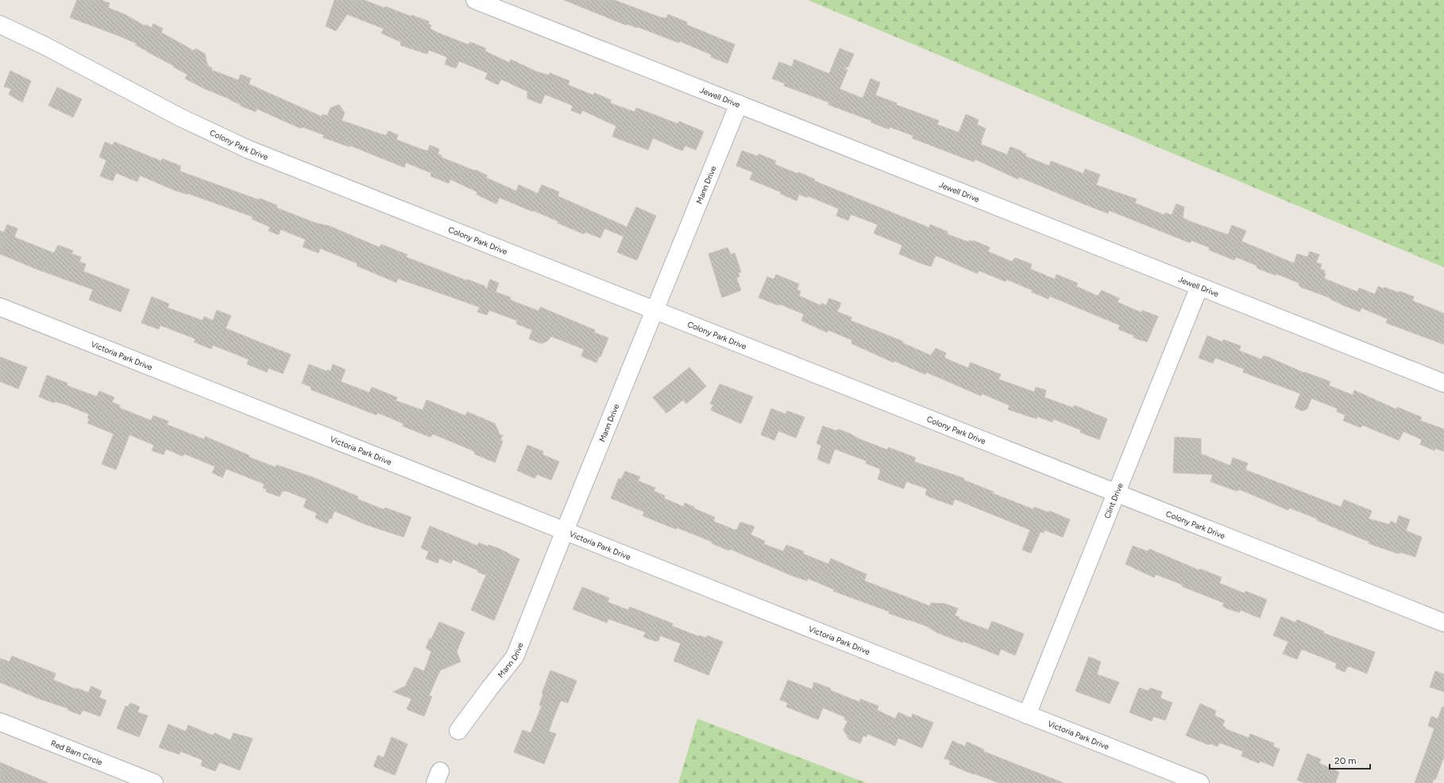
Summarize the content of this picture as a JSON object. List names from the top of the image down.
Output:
{
  "streets": {
    "street": [
      "Jewell Drive",
      "Colony Park Drive",
      "Mann Drive",
      "Victoria Park Drive",
      "Clint Drive",
      "Red Barn Circle"
    ]
  },
  "crossings": [
    ["Jewell Drive", "Mann Drive"],
    ["Jewell Drive", "Clint Drive"],
    ["Colony Park Drive", "Mann Drive"],
    ["Colony Park Drive", "Clint Drive"],
    ["Mann Drive", "Victoria Park Drive"],
    ["Victoria Park Drive", "Clint Drive"]
  ],
  "scale_bar": "20 m"
}
